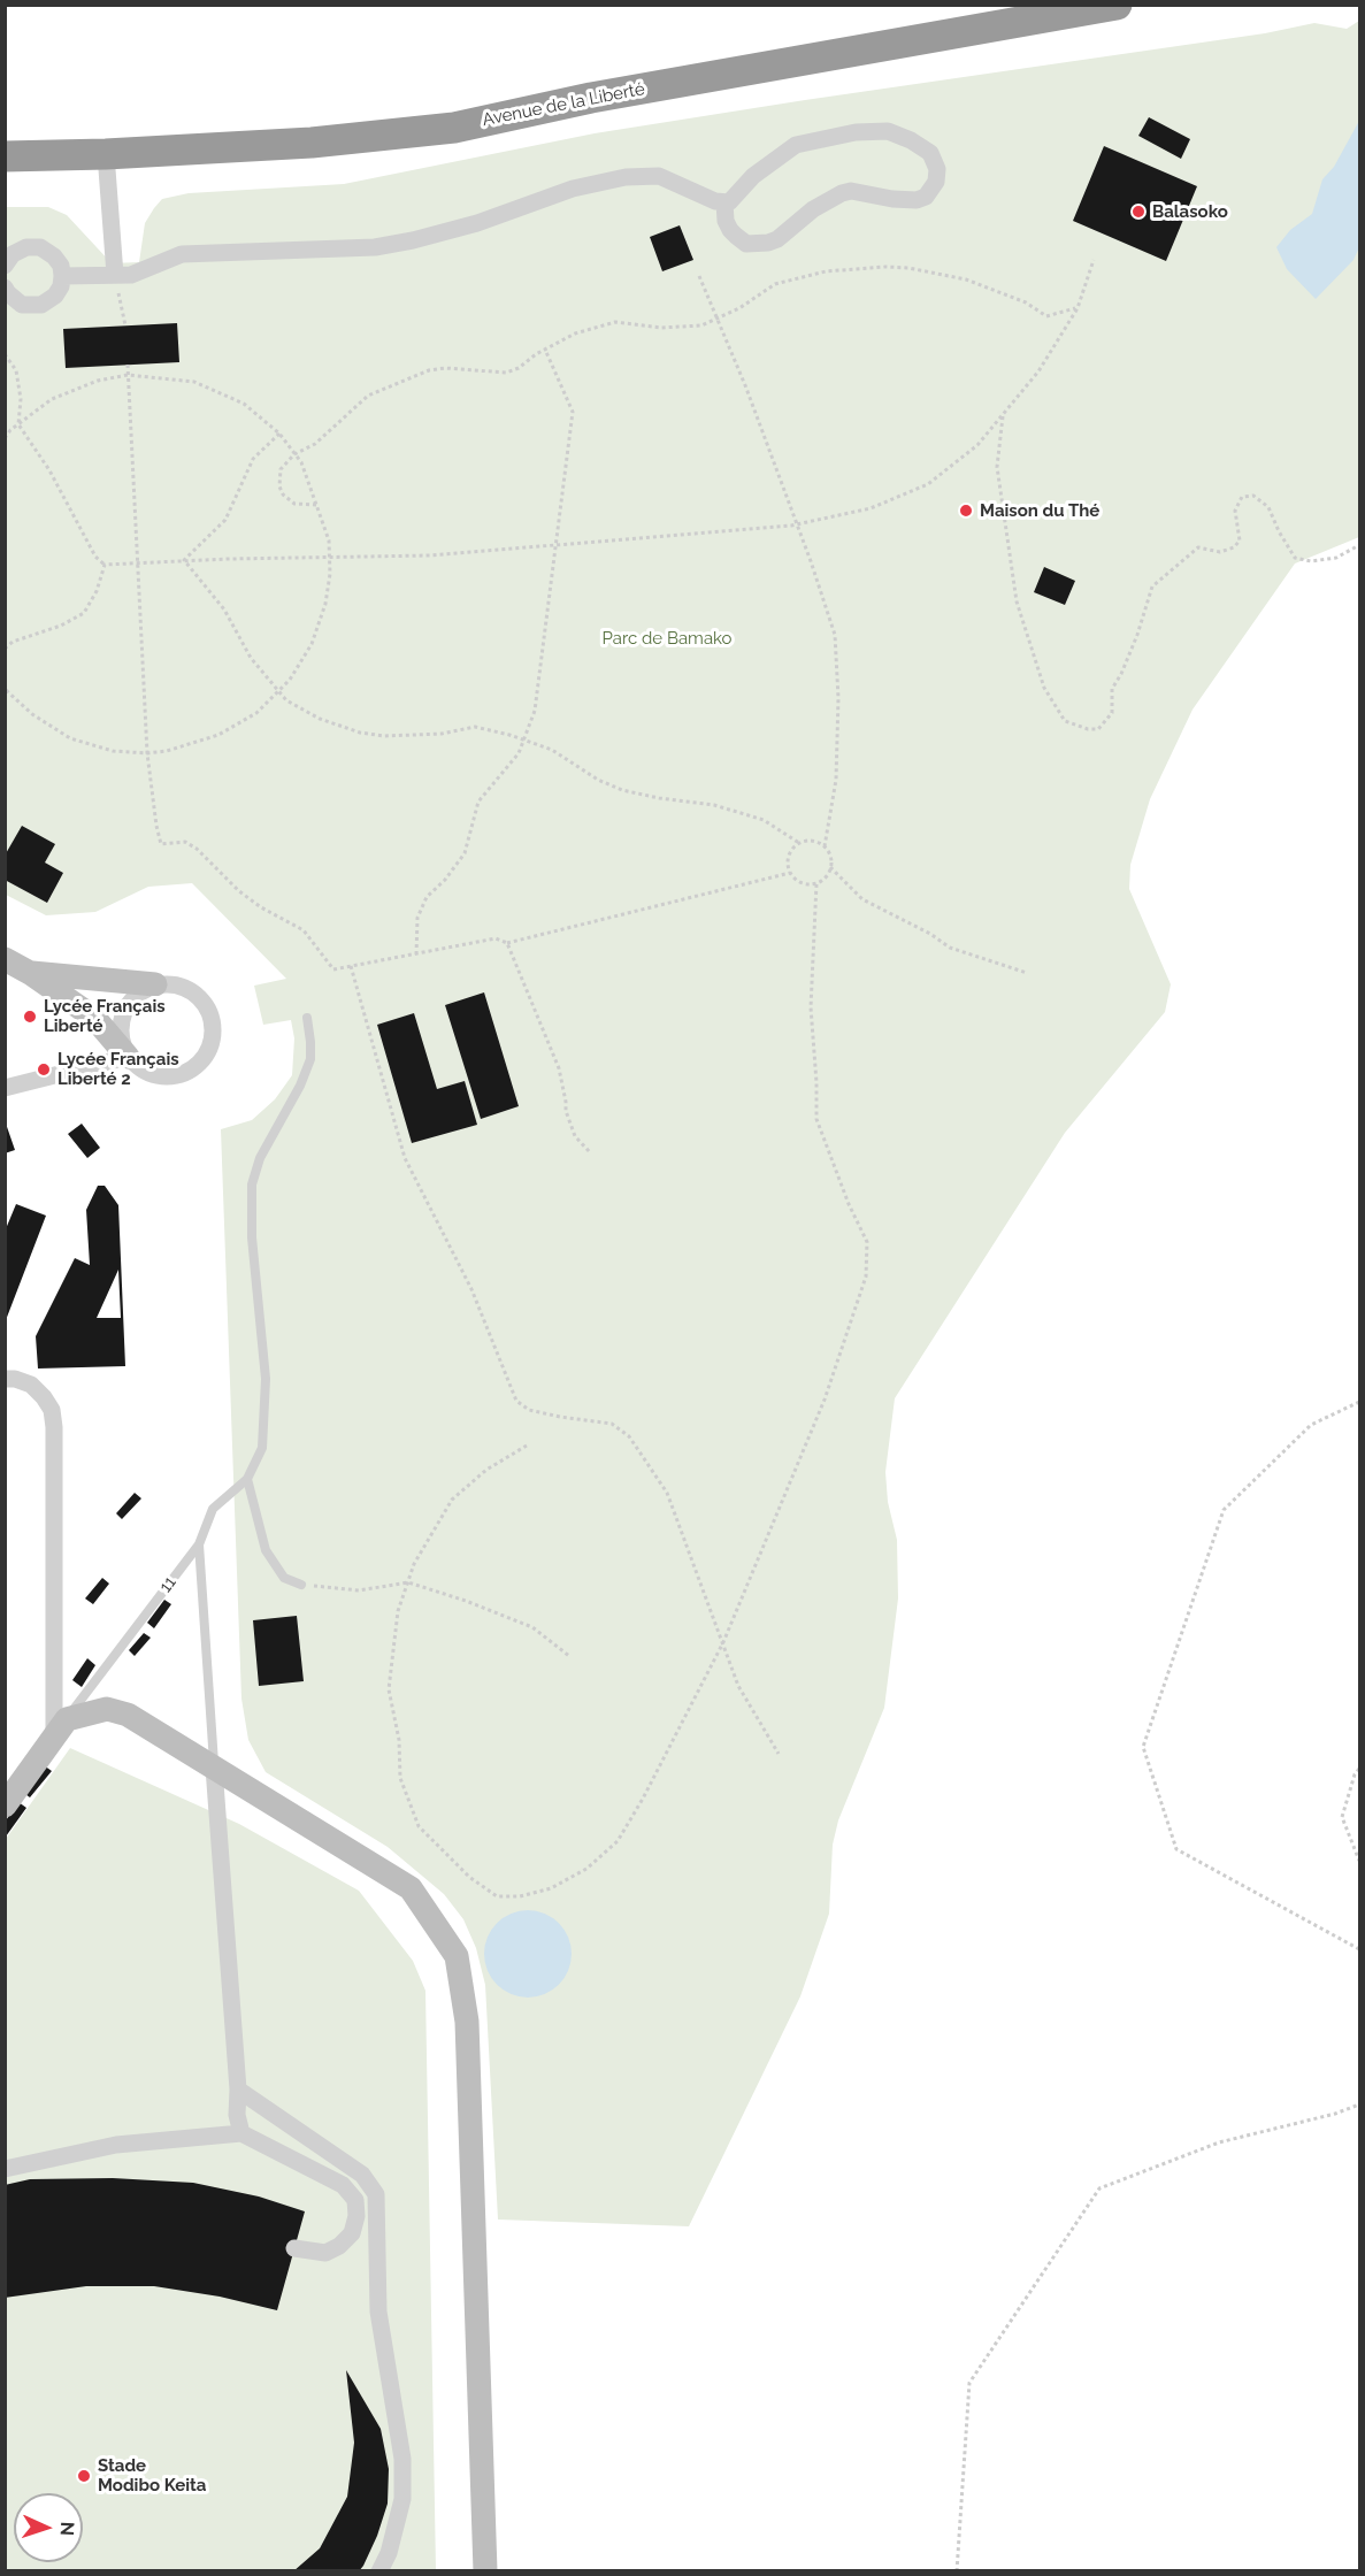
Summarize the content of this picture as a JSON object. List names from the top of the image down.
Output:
{
  "streets": {
    "highway": ["Avenue de la Liberté"],
    "street": ["11"]
  },
  "parks": ["Parc de Bamako"],
  "places": [
    "Balasoko",
    "Maison du Thé",
    "Lycée Français Liberté",
    "Lycée Français Liberté 2",
    "Stade Modibo Keita"
  ],
  "north": "right"
}
